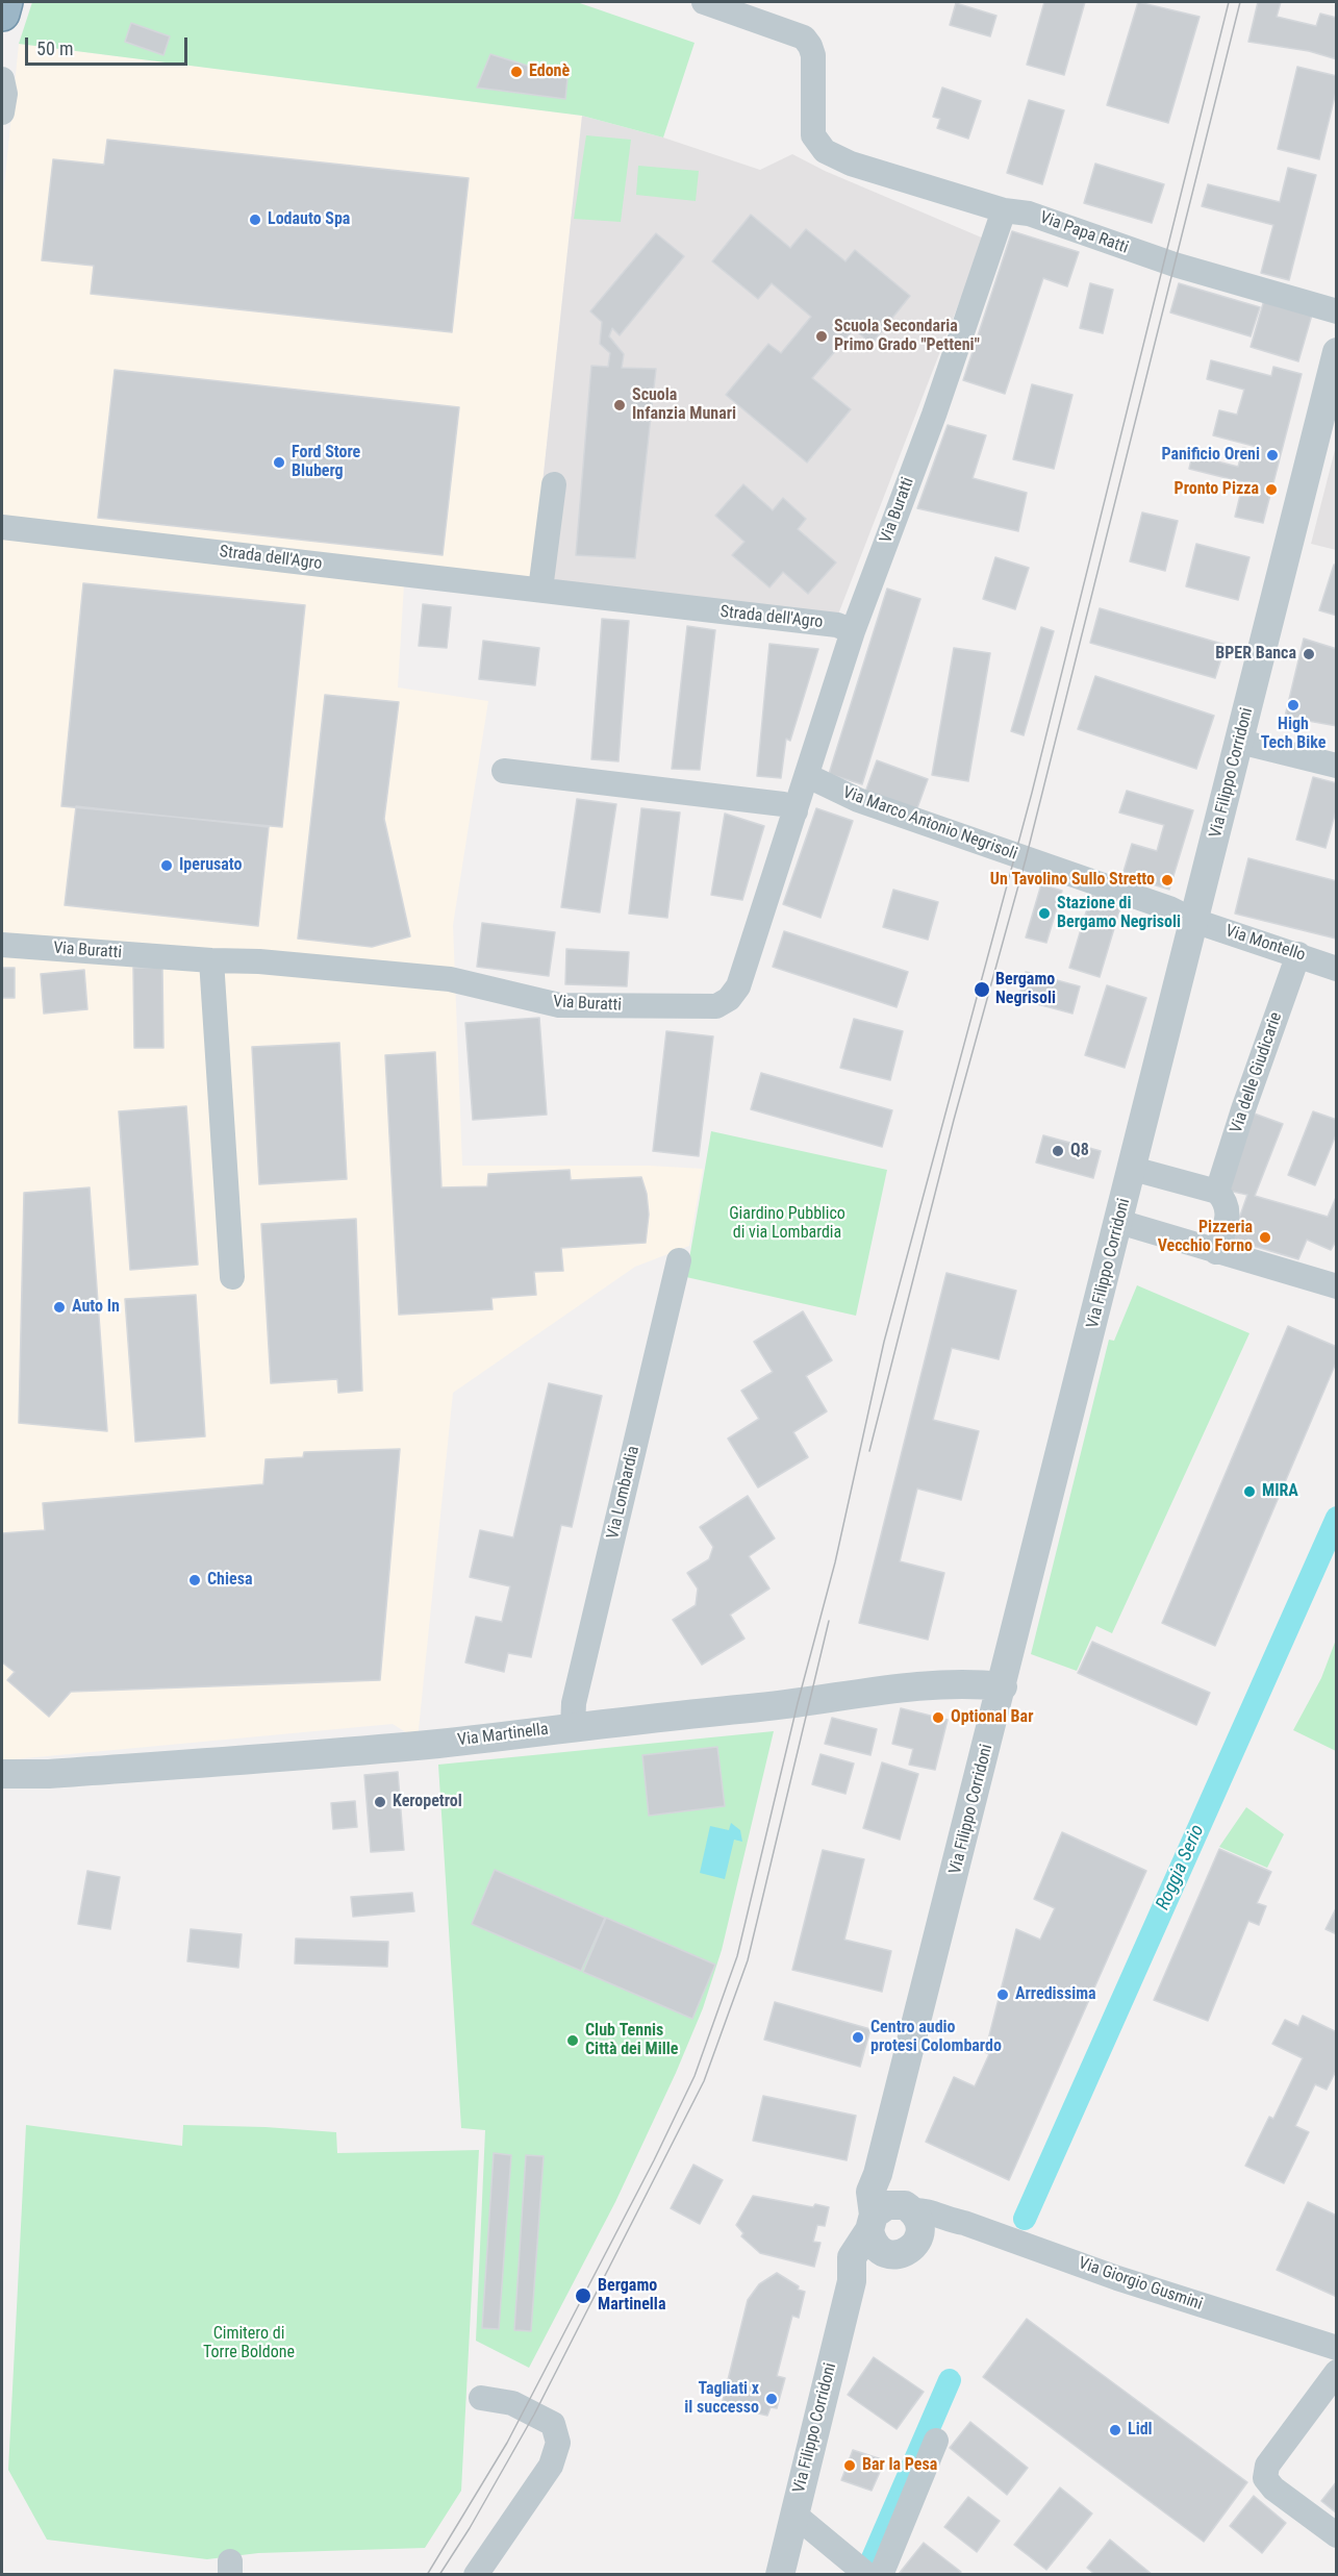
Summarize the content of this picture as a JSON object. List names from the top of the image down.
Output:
{
  "streets": {
    "street": [
      "Via Papa Ratti",
      "Via Buratti",
      "Strada dell'Agro",
      "Via Filippo Corridoni",
      "Via Marco Antonio Negrisoli",
      "Via Montello",
      "Via delle Giudicarie",
      "Via Lombardia",
      "Via Martinella",
      "Via Giorgio Gusmini"
    ]
  },
  "crossings": [
    ["Via Papa Ratti", "Via Buratti"],
    ["Via Buratti", "Strada dell'Agro"],
    ["Via Buratti", "Via Marco Antonio Negrisoli"],
    ["Via Filippo Corridoni", "Via Marco Antonio Negrisoli"],
    ["Via Filippo Corridoni", "Via Montello"],
    ["Via Filippo Corridoni", "Via Martinella"],
    ["Via Filippo Corridoni", "Via Giorgio Gusmini"],
    ["Via Marco Antonio Negrisoli", "Via Montello"],
    ["Via Montello", "Via delle Giudicarie"],
    ["Via Lombardia", "Via Martinella"]
  ],
  "water": ["Roggia Serio"],
  "parks": ["Giardino Pubblico di via Lombardia", "Cimitero di Torre Boldone"],
  "places": [
    "Edonè",
    "Lodauto Spa",
    "Scuola Secondaria Primo Grado \"Petteni\"",
    "Scuola Infanzia Munari",
    "Panificio Oreni",
    "Ford Store Bluberg",
    "Pronto Pizza",
    "BPER Banca",
    "High Tech Bike",
    "Iperusato",
    "Un Tavolino Sullo Stretto",
    "Stazione di Bergamo Negrisoli",
    "Bergamo Negrisoli",
    "Q8",
    "Pizzeria Vecchio Forno",
    "Auto In",
    "MIRA",
    "Chiesa",
    "Optional Bar",
    "Keropetrol",
    "Arredissima",
    "Centro audio protesi Colombardo",
    "Club Tennis Città dei Mille",
    "Bergamo Martinella",
    "Tagliati x il successo",
    "Lidl",
    "Bar la Pesa"
  ],
  "scale_bar": "50 m"
}
